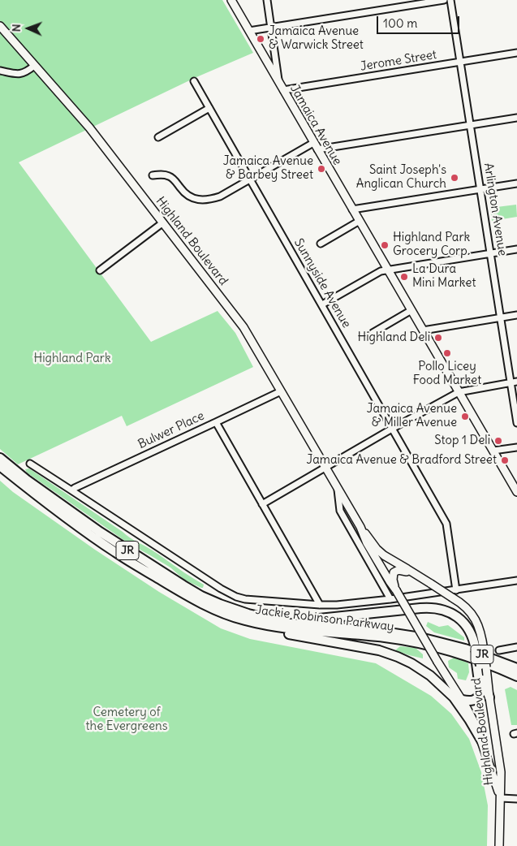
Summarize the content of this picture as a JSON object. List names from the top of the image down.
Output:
{
  "streets": {
    "highway": ["JR", "Jackie Robinson Parkway"],
    "main road": ["Jamaica Avenue", "Highland Boulevard"],
    "street": [
      "Jerome Street",
      "Arlington Avenue",
      "Sunnyside Avenue",
      "Bulwer Place"
    ]
  },
  "crossings": [
    ["Jerome Street", "Jamaica Avenue"],
    ["Jerome Street", "Arlington Avenue"],
    ["Highland Boulevard", "Bulwer Place"],
    ["Highland Boulevard", "Jackie Robinson Parkway"],
    ["Sunnyside Avenue", "Jackie Robinson Parkway"],
    ["Bulwer Place", "Jackie Robinson Parkway"]
  ],
  "parks": ["Highland Park", "Cemetery of the Evergreens"],
  "places": [
    "Jamaica Avenue & Warwick Street",
    "Jamaica Avenue & Barbey Street",
    "Saint Joseph's Anglican Church",
    "Highland Park Grocery Corp.",
    "La Dura Mini Market",
    "Highland Deli",
    "Pollo Licey Food Market",
    "Jamaica Avenue & Miller Avenue",
    "Stop 1 Deli",
    "Jamaica Avenue & Bradford Street"
  ],
  "scale_bar": "100 m",
  "north": "left"
}
